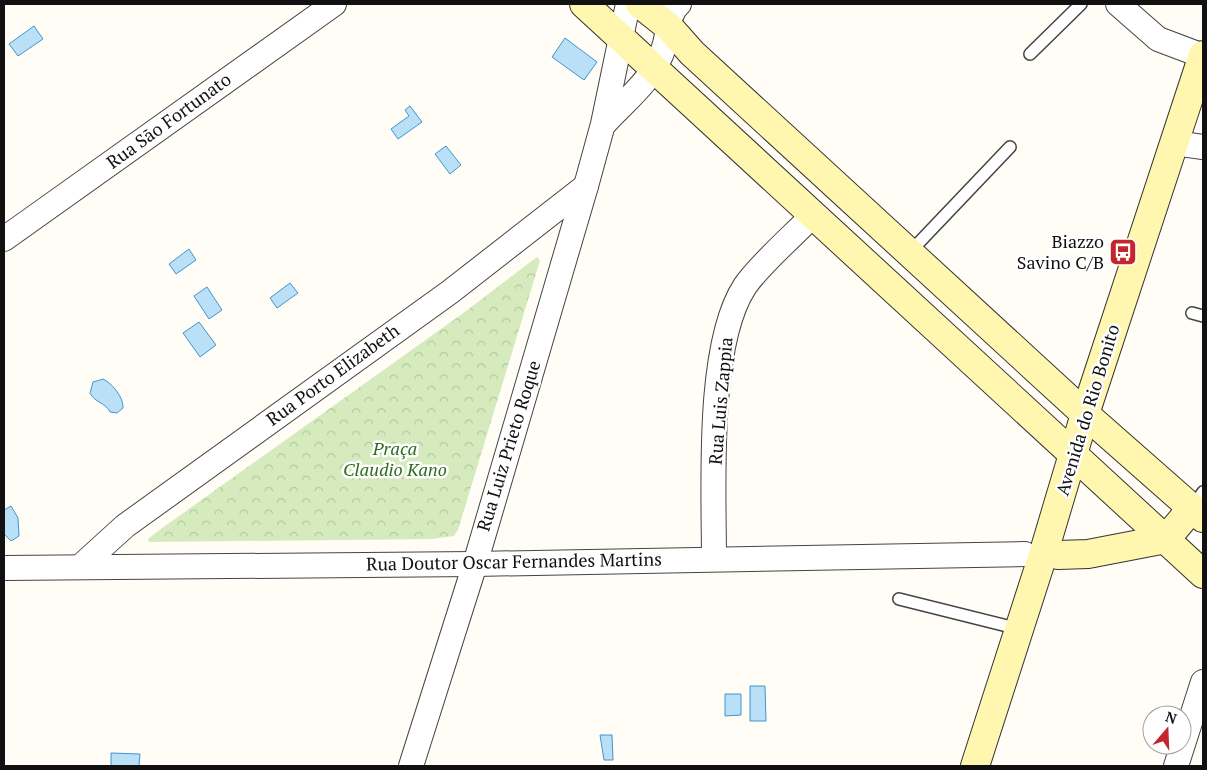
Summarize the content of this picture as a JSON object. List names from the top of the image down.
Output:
{
  "streets": {
    "street": [
      "Rua São Fortunato",
      "Rua Porto Elizabeth",
      "Rua Luis Zappia",
      "Avenida do Rio Bonito",
      "Rua Luiz Prieto Roque",
      "Rua Doutor Oscar Fernandes Martins"
    ]
  },
  "crossings": [
    ["Rua Porto Elizabeth", "Rua Luiz Prieto Roque"],
    ["Rua Porto Elizabeth", "Rua Doutor Oscar Fernandes Martins"],
    ["Rua Luis Zappia", "Rua Doutor Oscar Fernandes Martins"],
    ["Rua Luiz Prieto Roque", "Rua Doutor Oscar Fernandes Martins"]
  ],
  "parks": ["Praça Claudio Kano"],
  "places": {
    "bus stop": ["Biazzo Savino C/B"]
  },
  "north": "top"
}
